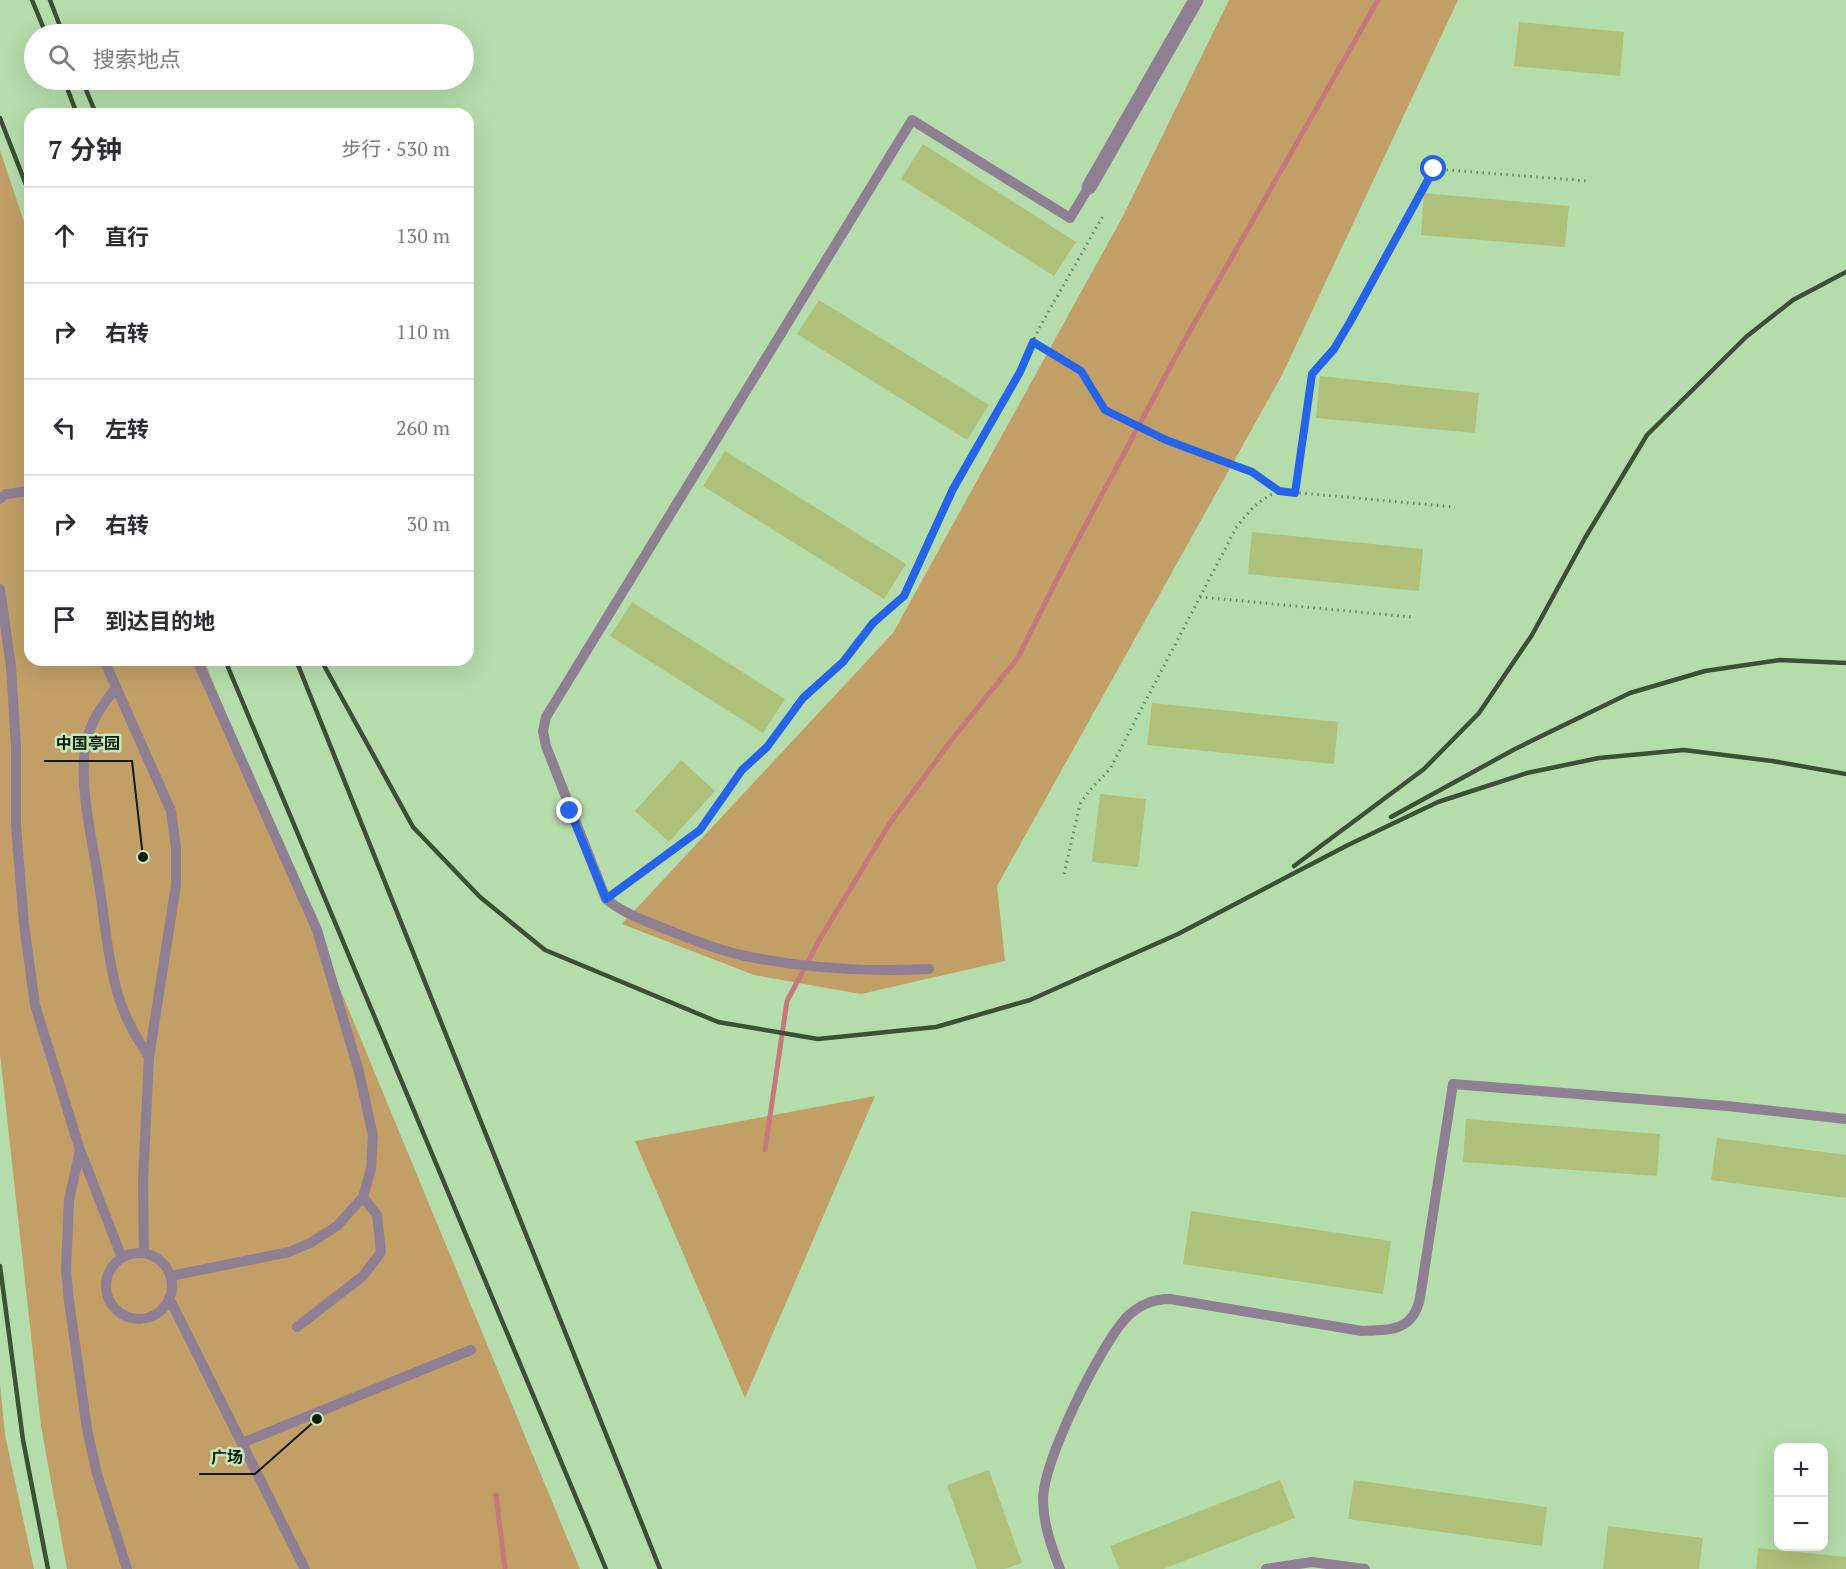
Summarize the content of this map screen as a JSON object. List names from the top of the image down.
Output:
{
  "places": ["中国亭园", "广场"],
  "page": {
    "search": "搜索地点",
    "heading": ["7 分钟", "步行 · 530 m"],
    "list": [
      ["直行", "130 m"],
      ["右转", "110 m"],
      ["左转", "260 m"],
      ["右转", "30 m"],
      "到达目的地"
    ],
    "map_buttons": ["+", "−"]
  }
}
